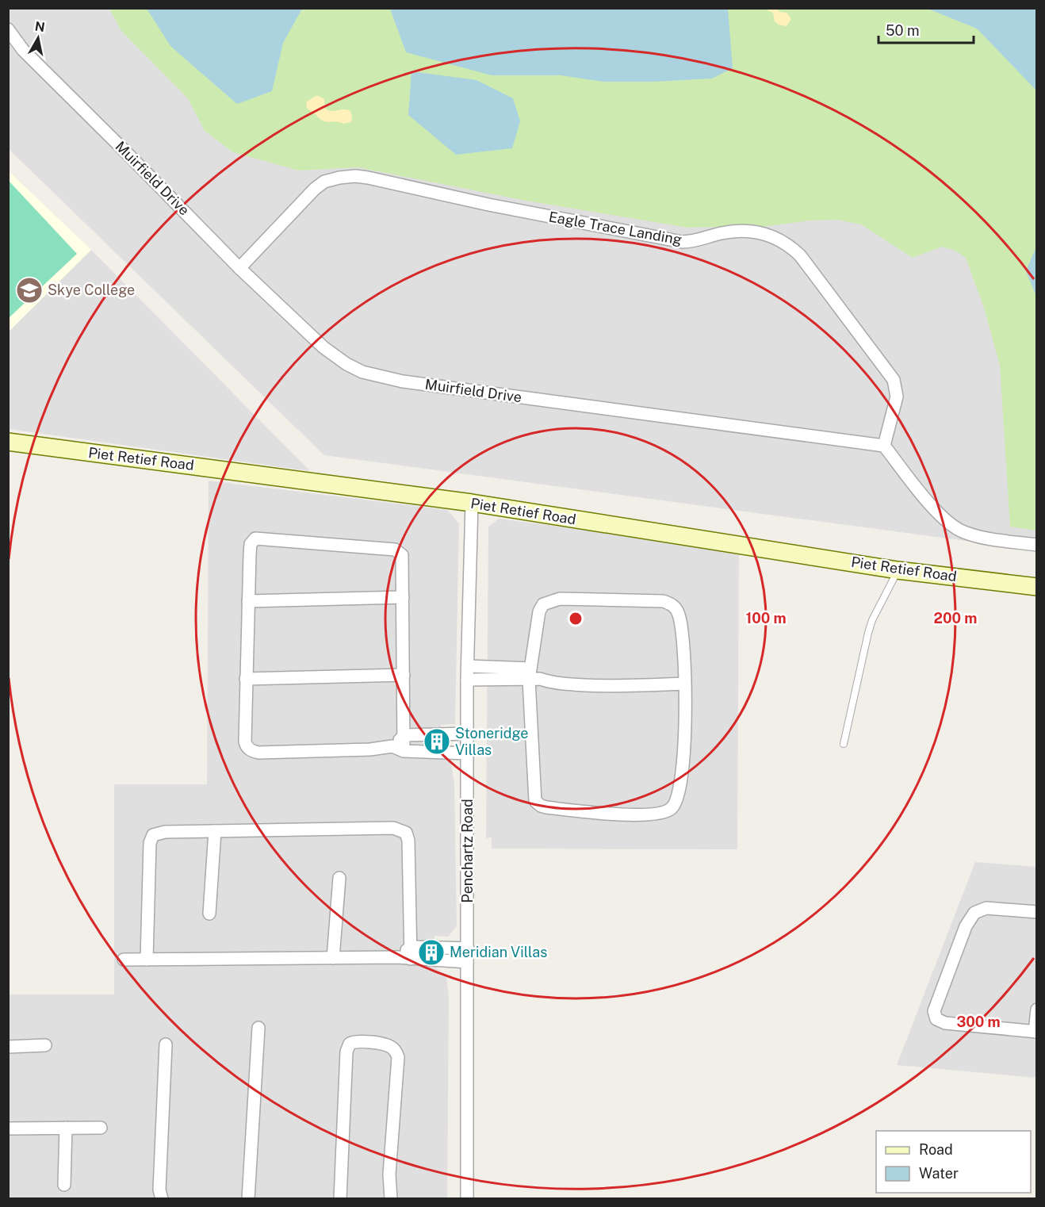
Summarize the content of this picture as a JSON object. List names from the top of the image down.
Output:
{
  "streets": {
    "street": [
      "Muirfield Drive",
      "Eagle Trace Landing",
      "Piet Retief Road",
      "Penchartz Road"
    ]
  },
  "crossings": [
    ["Muirfield Drive", "Eagle Trace Landing"],
    ["Piet Retief Road", "Penchartz Road"]
  ],
  "places": {
    "school or university": ["Skye College"],
    "building": ["Stoneridge Villas", "Meridian Villas"]
  },
  "legend": ["Road", "Water"],
  "scale_bar": "50 m",
  "north": "top",
  "rings": ["100 m", "200 m", "300 m"]
}
